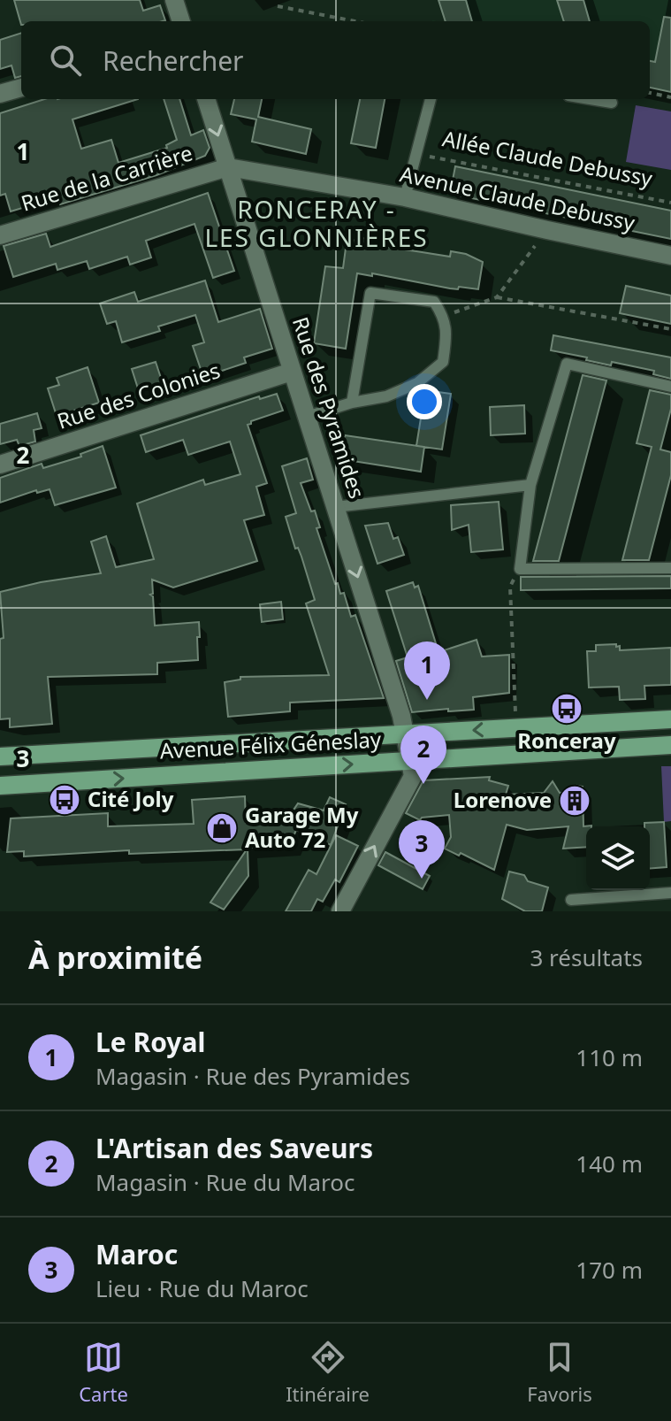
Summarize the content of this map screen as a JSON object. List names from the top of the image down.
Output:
{
  "streets": {
    "main road": ["Avenue Félix Géneslay"],
    "street": [
      "Rue de la Carrière",
      "Avenue Claude Debussy",
      "Rue des Colonies",
      "Rue des Pyramides"
    ],
    "lane": ["Allée Claude Debussy"]
  },
  "crossings": [
    ["Allée Claude Debussy", "Avenue Claude Debussy"],
    ["Rue de la Carrière", "Avenue Claude Debussy"],
    ["Rue de la Carrière", "Rue des Pyramides"],
    ["Avenue Claude Debussy", "Rue des Pyramides"],
    ["Rue des Colonies", "Rue des Pyramides"],
    ["Rue des Pyramides", "Avenue Félix Géneslay"]
  ],
  "one_way": ["Rue des Pyramides"],
  "districts": ["RONCERAY - LES GLONNIÈRES"],
  "places": {
    "bus stop": ["Ronceray", "Cité Joly"],
    "building": ["Lorenove"],
    "shop": ["Garage My Auto 72"]
  },
  "page": {
    "search": "Rechercher",
    "pins": ["1", "2", "3"],
    "heading": ["À proximité", "3 résultats"],
    "list": [
      {
        "mark": "1",
        "name": "Le Royal",
        "note": "Magasin · Rue des Pyramides",
        "value": "110 m"
      },
      {
        "mark": "2",
        "name": "L'Artisan des Saveurs",
        "note": "Magasin · Rue du Maroc",
        "value": "140 m"
      },
      {
        "mark": "3",
        "name": "Maroc",
        "note": "Lieu · Rue du Maroc",
        "value": "170 m"
      }
    ],
    "nav": ["Carte", "Itinéraire", "Favoris"]
  },
  "grid": {
    "rows": ["1", "2", "3"]
  }
}
